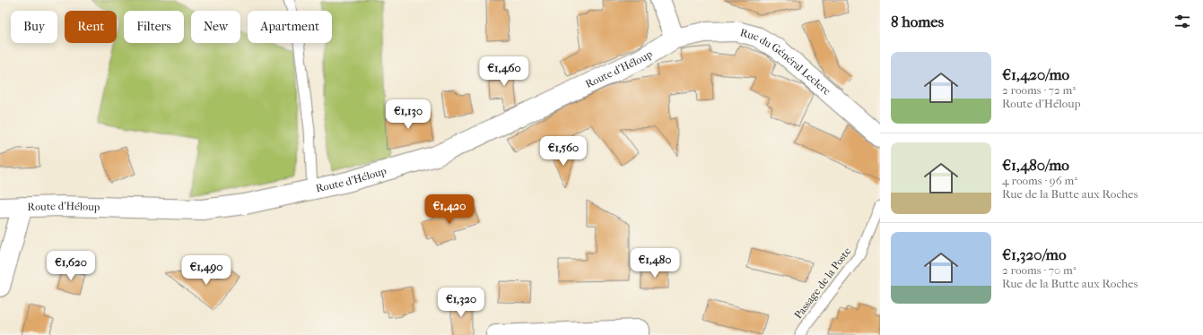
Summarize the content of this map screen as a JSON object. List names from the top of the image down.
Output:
{
  "streets": {
    "street": ["Rue du Général Leclerc", "Route d'Héloup"],
    "lane": ["Passage de la Poste"]
  },
  "crossings": [
    ["Rue du Général Leclerc", "Route d'Héloup"]
  ],
  "page": {
    "heading": "8 homes",
    "chip": [
      "Buy",
      "Rent",
      "Filters",
      "New",
      "Apartment"
    ],
    "list": [
      {
        "name": "€1,420/mo",
        "note": "2 rooms · 72 m² · Route d'Héloup"
      },
      {
        "name": "€1,480/mo",
        "note": "4 rooms · 96 m² · Rue de la Butte aux Roches"
      },
      {
        "name": "€1,320/mo",
        "note": "2 rooms · 70 m² · Rue de la Butte aux Roches"
      }
    ],
    "price": [
      "€1,460",
      "€1,130",
      "€1,560",
      "€1,420",
      "€1,480",
      "€1,620",
      "€1,490",
      "€1,320"
    ]
  }
}
